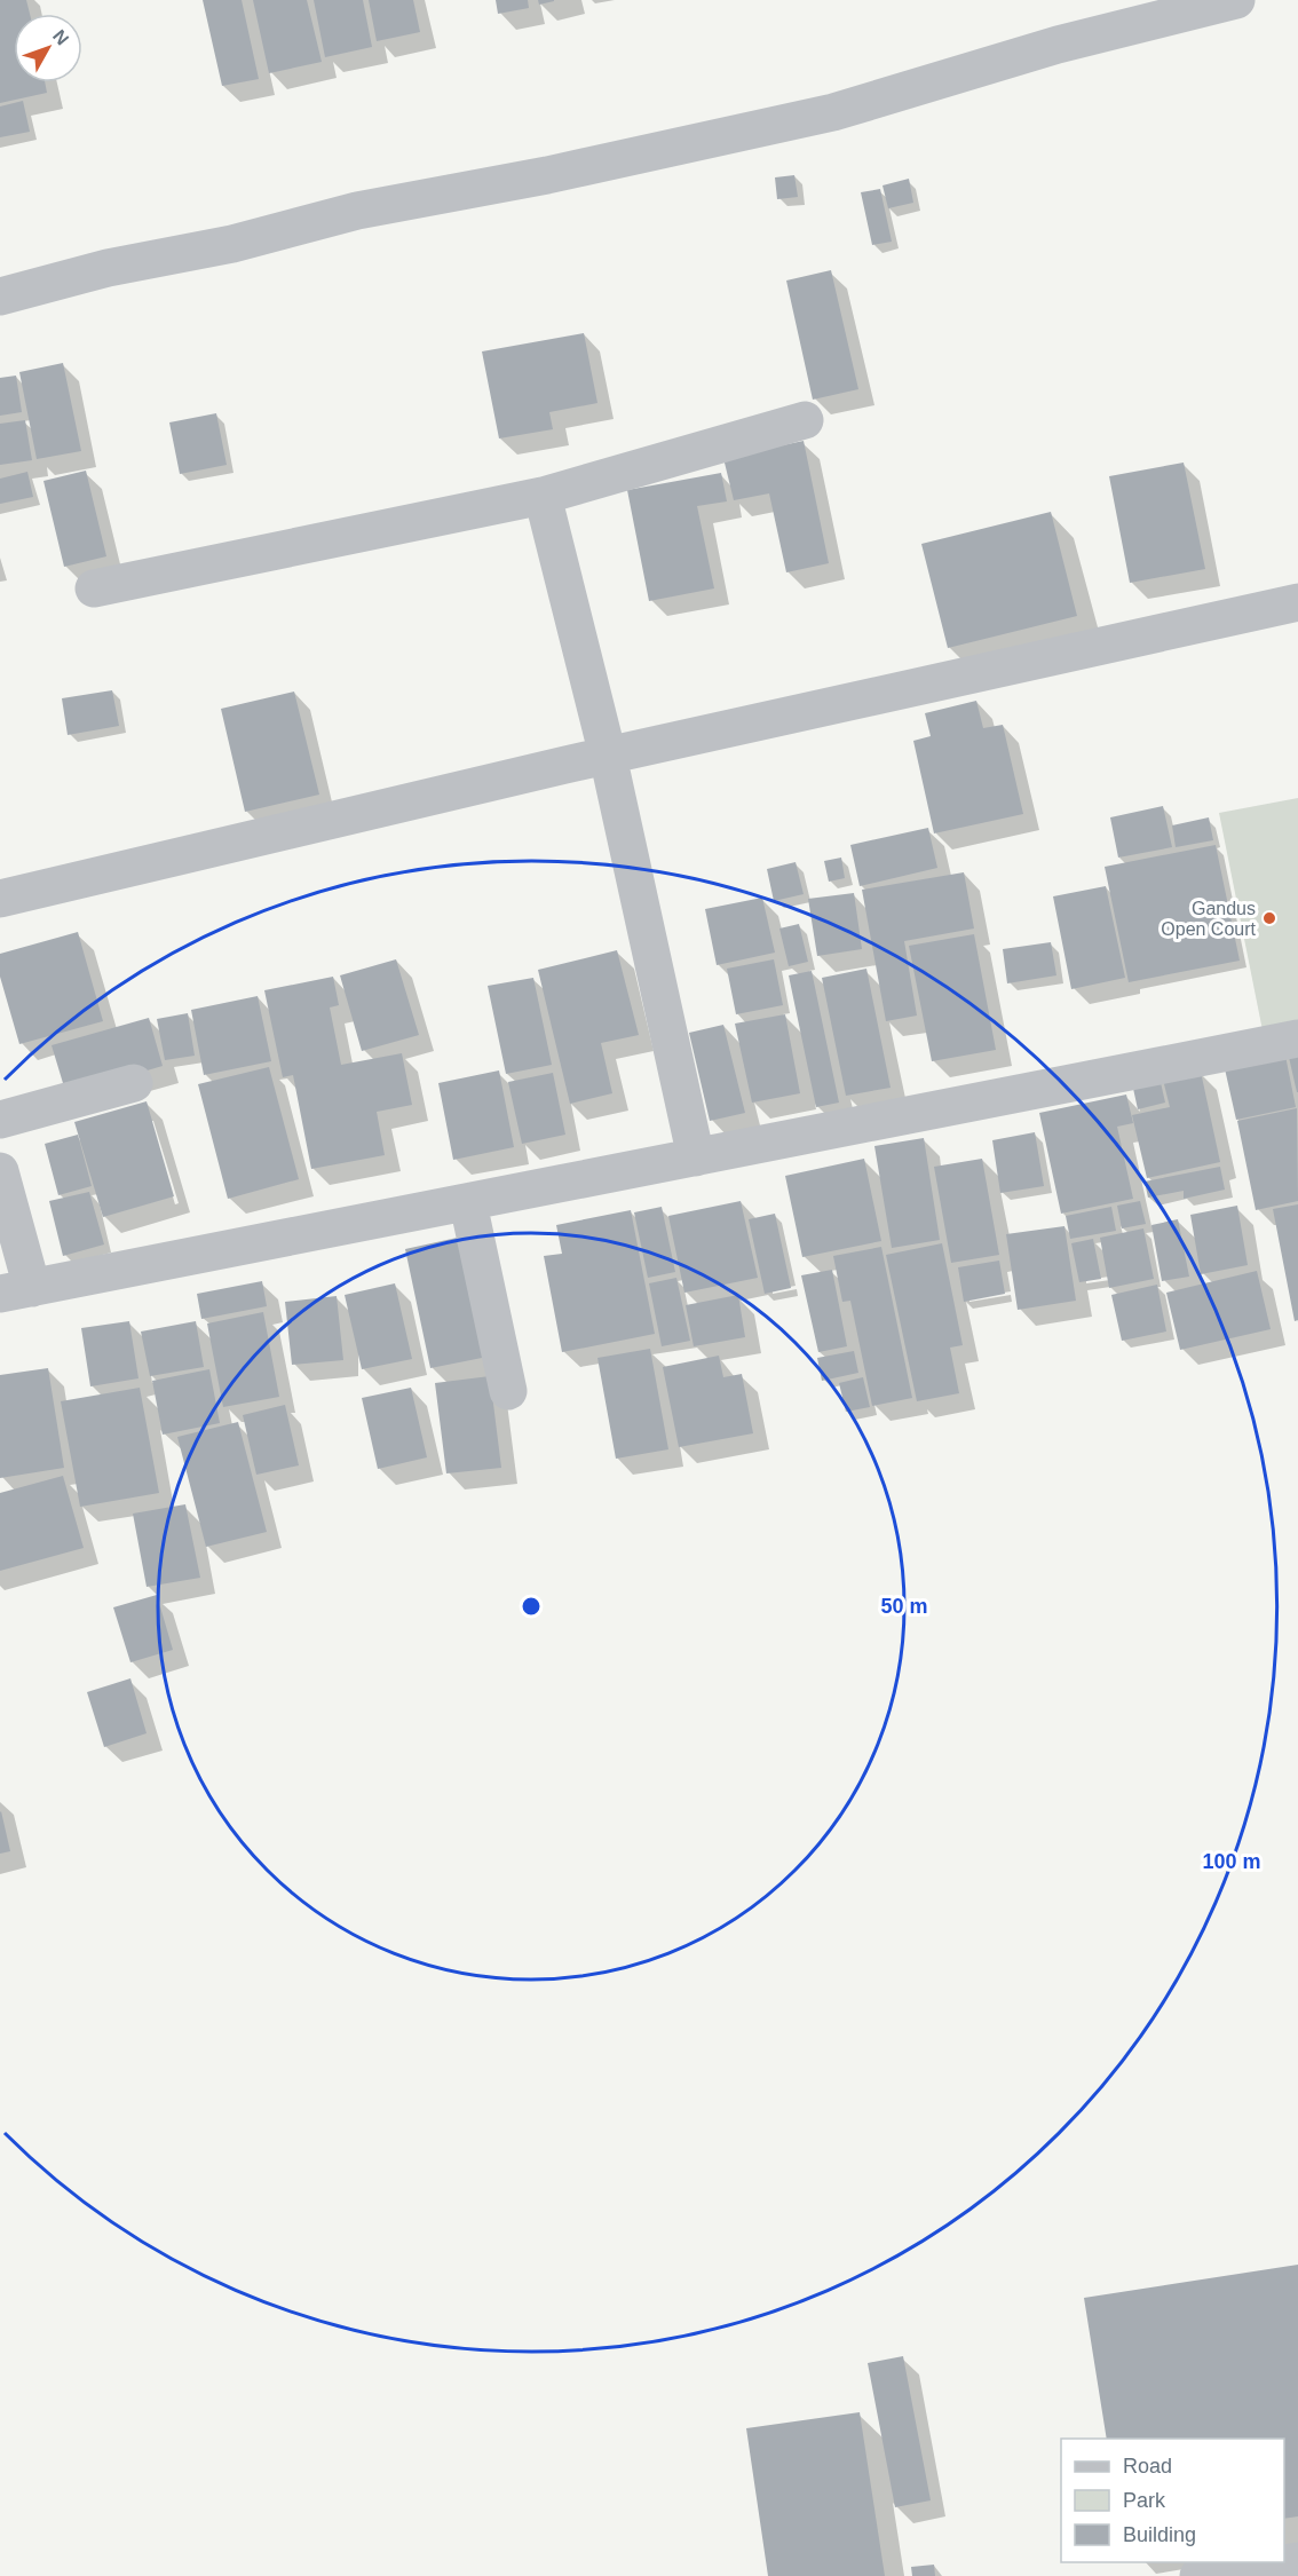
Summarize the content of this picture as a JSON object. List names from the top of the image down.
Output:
{
  "places": ["Gandus Open Court"],
  "legend": ["Road", "Park", "Building"],
  "north": "top right",
  "rings": ["50 m", "100 m"]
}
